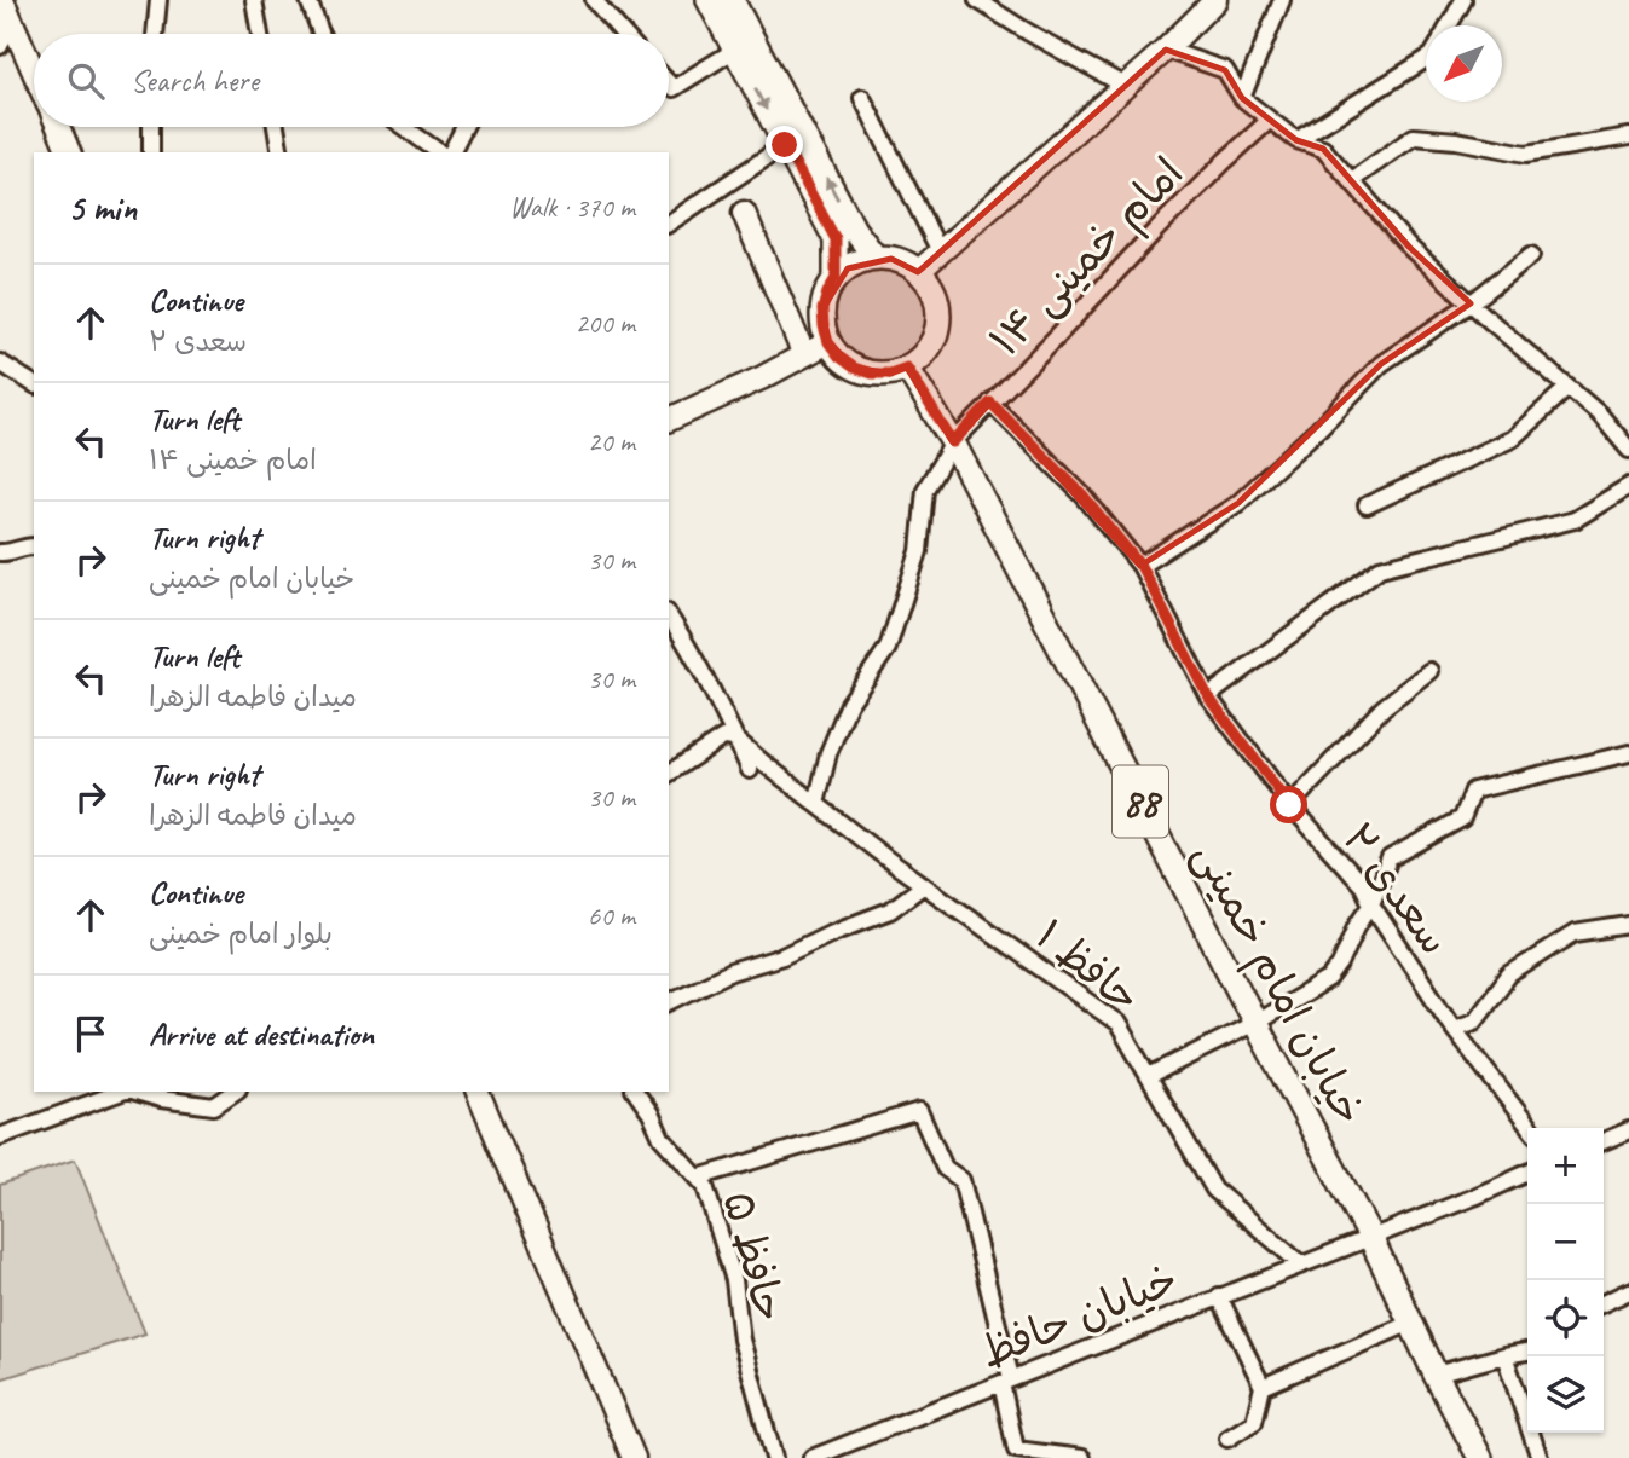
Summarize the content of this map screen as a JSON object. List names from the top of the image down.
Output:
{
  "streets": {
    "main road": ["88", "خیابان امام خمینی"],
    "street": [
      "امام خمینی ۱۴",
      "سعدی ۲",
      "حافظ ۱",
      "حافظ ۵",
      "خیابان حافظ"
    ]
  },
  "crossings": [
    ["امام خمینی ۱۴", "سعدی ۲"],
    ["امام خمینی ۱۴", "حافظ ۱"],
    ["امام خمینی ۱۴", "خیابان امام خمینی"],
    ["حافظ ۱", "خیابان حافظ"],
    ["خیابان امام خمینی", "خیابان حافظ"]
  ],
  "north": "bottom left",
  "page": {
    "search": "Search here",
    "heading": ["5 min", "Walk · 370 m"],
    "list": [
      ["Continue", "سعدی ۲", "200 m"],
      ["Turn left", "امام خمینی ۱۴", "20 m"],
      ["Turn right", "خیابان امام خمینی", "30 m"],
      ["Turn left", "میدان فاطمه الزهرا", "30 m"],
      ["Turn right", "میدان فاطمه الزهرا", "30 m"],
      ["Continue", "بلوار امام خمینی", "60 m"],
      "Arrive at destination"
    ],
    "map_buttons": ["+", "−"]
  }
}
